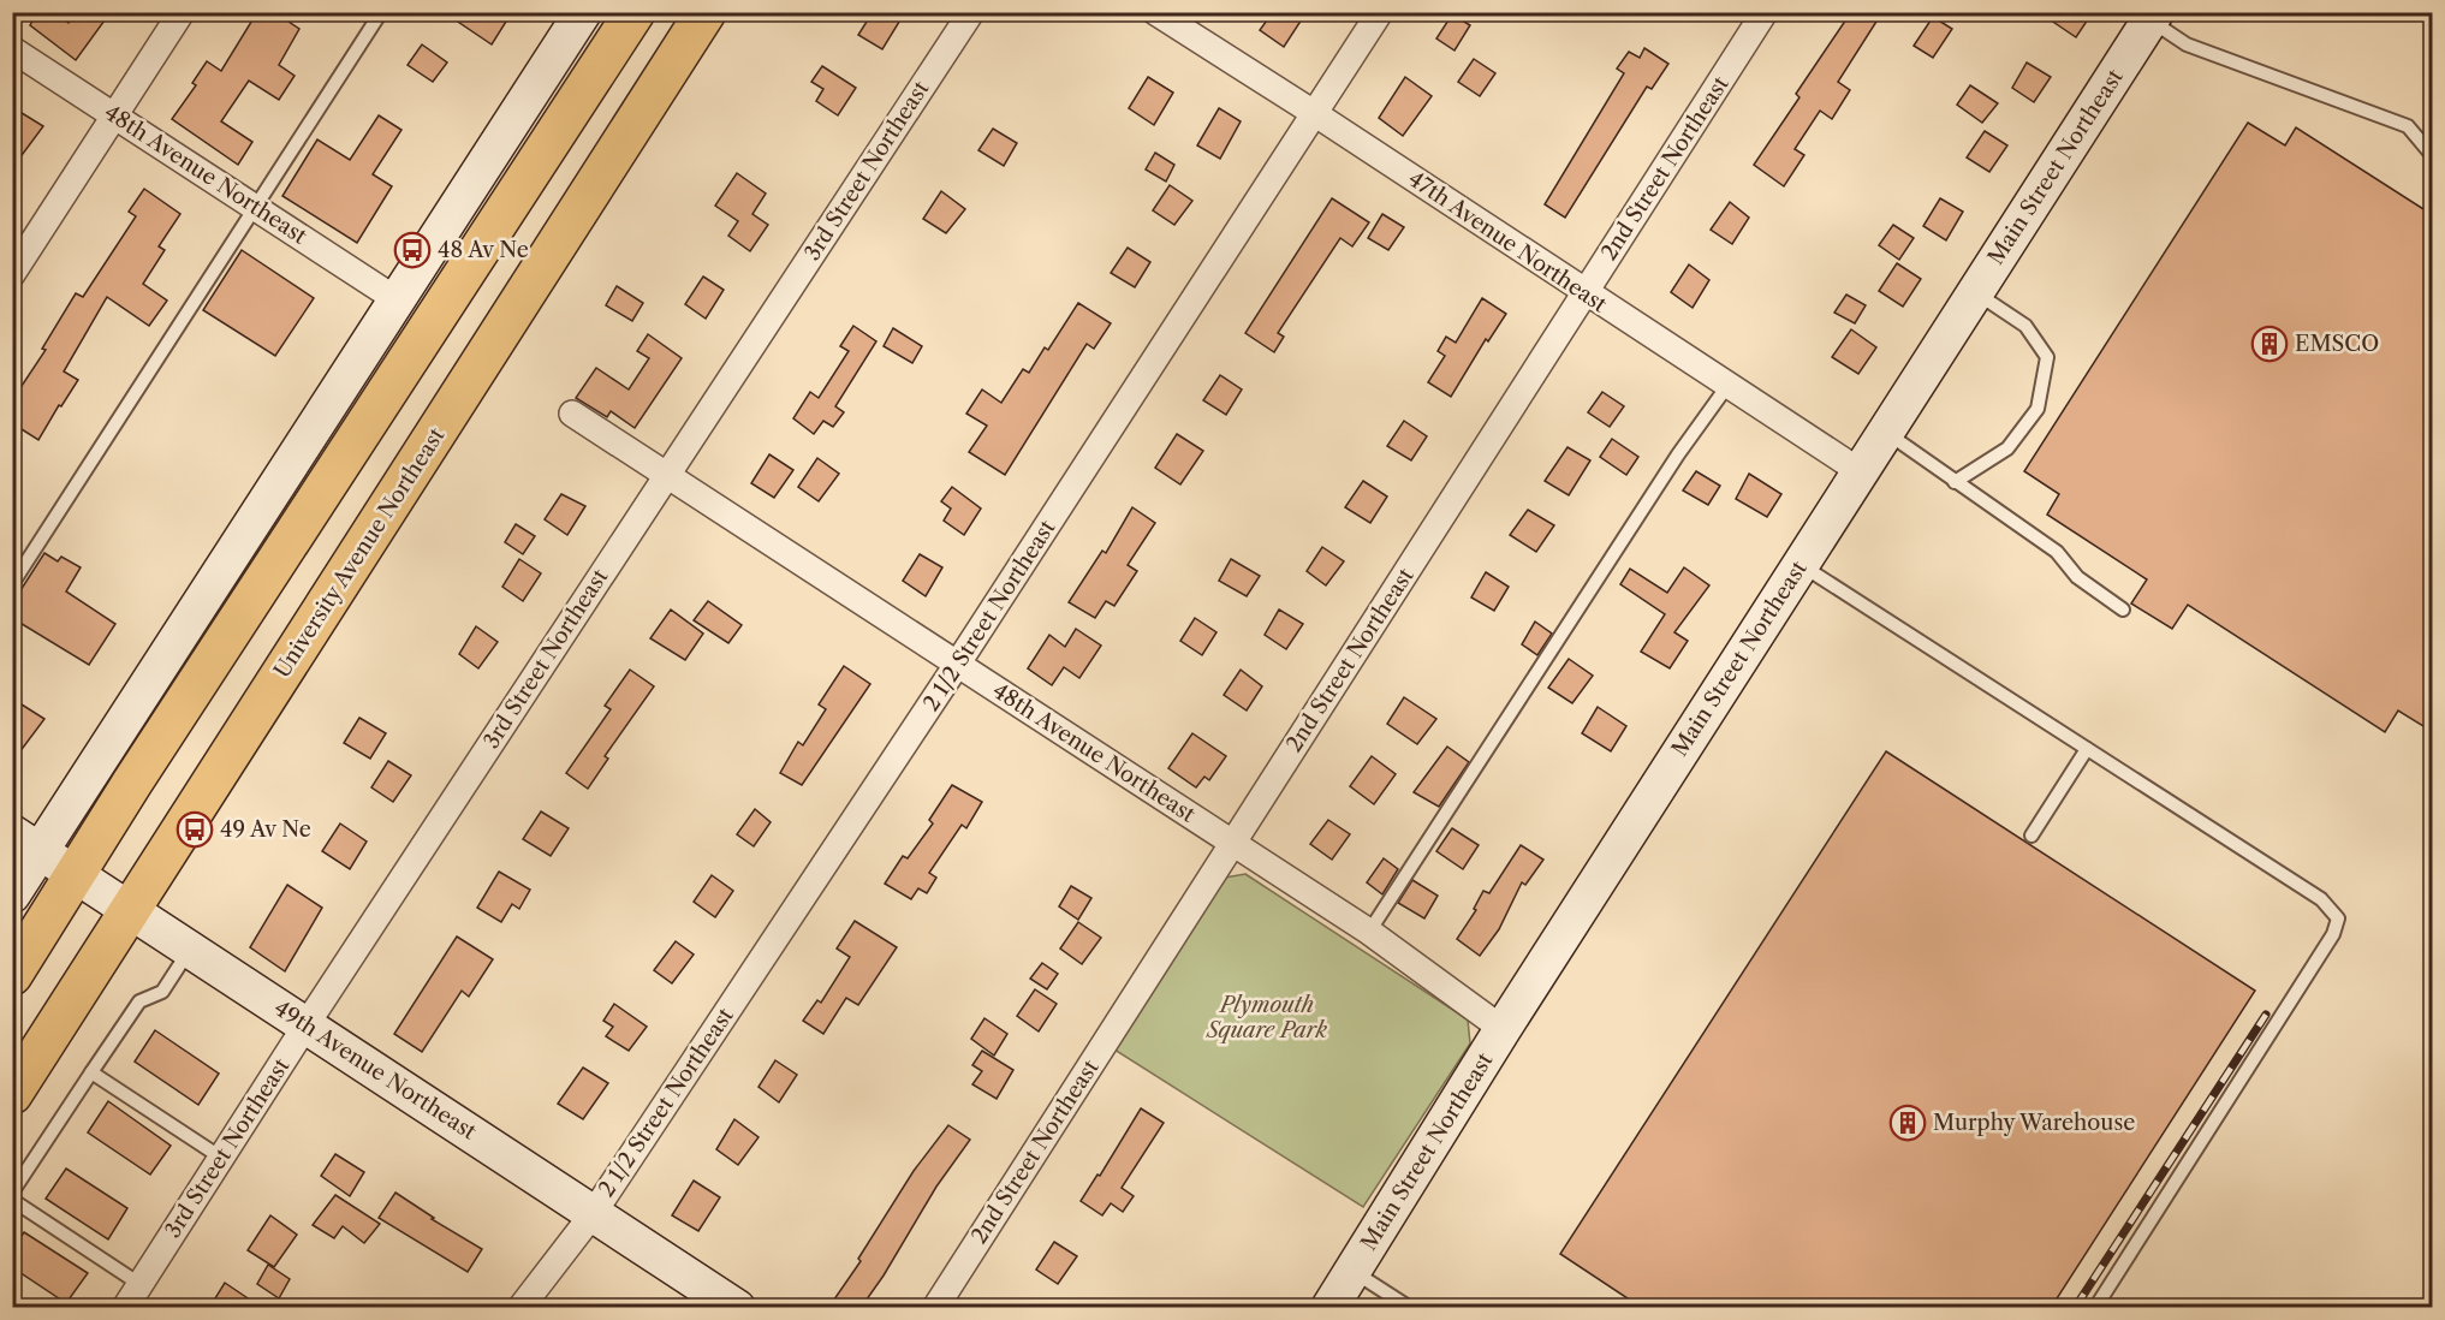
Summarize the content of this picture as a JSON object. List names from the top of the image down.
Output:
{
  "streets": {
    "main road": ["University Avenue Northeast"],
    "street": [
      "Main Street Northeast",
      "2nd Street Northeast",
      "3rd Street Northeast",
      "48th Avenue Northeast",
      "47th Avenue Northeast",
      "2 1/2 Street Northeast",
      "49th Avenue Northeast"
    ]
  },
  "crossings": [
    ["Main Street Northeast", "48th Avenue Northeast"],
    ["Main Street Northeast", "47th Avenue Northeast"],
    ["2nd Street Northeast", "48th Avenue Northeast"],
    ["2nd Street Northeast", "47th Avenue Northeast"],
    ["3rd Street Northeast", "48th Avenue Northeast"],
    ["3rd Street Northeast", "49th Avenue Northeast"],
    ["48th Avenue Northeast", "2 1/2 Street Northeast"],
    ["47th Avenue Northeast", "2 1/2 Street Northeast"],
    ["University Avenue Northeast", "49th Avenue Northeast"],
    ["2 1/2 Street Northeast", "49th Avenue Northeast"]
  ],
  "parks": ["Plymouth Square Park"],
  "places": {
    "bus stop": ["48 Av Ne", "49 Av Ne"],
    "building": ["EMSCO", "Murphy Warehouse"]
  }
}
